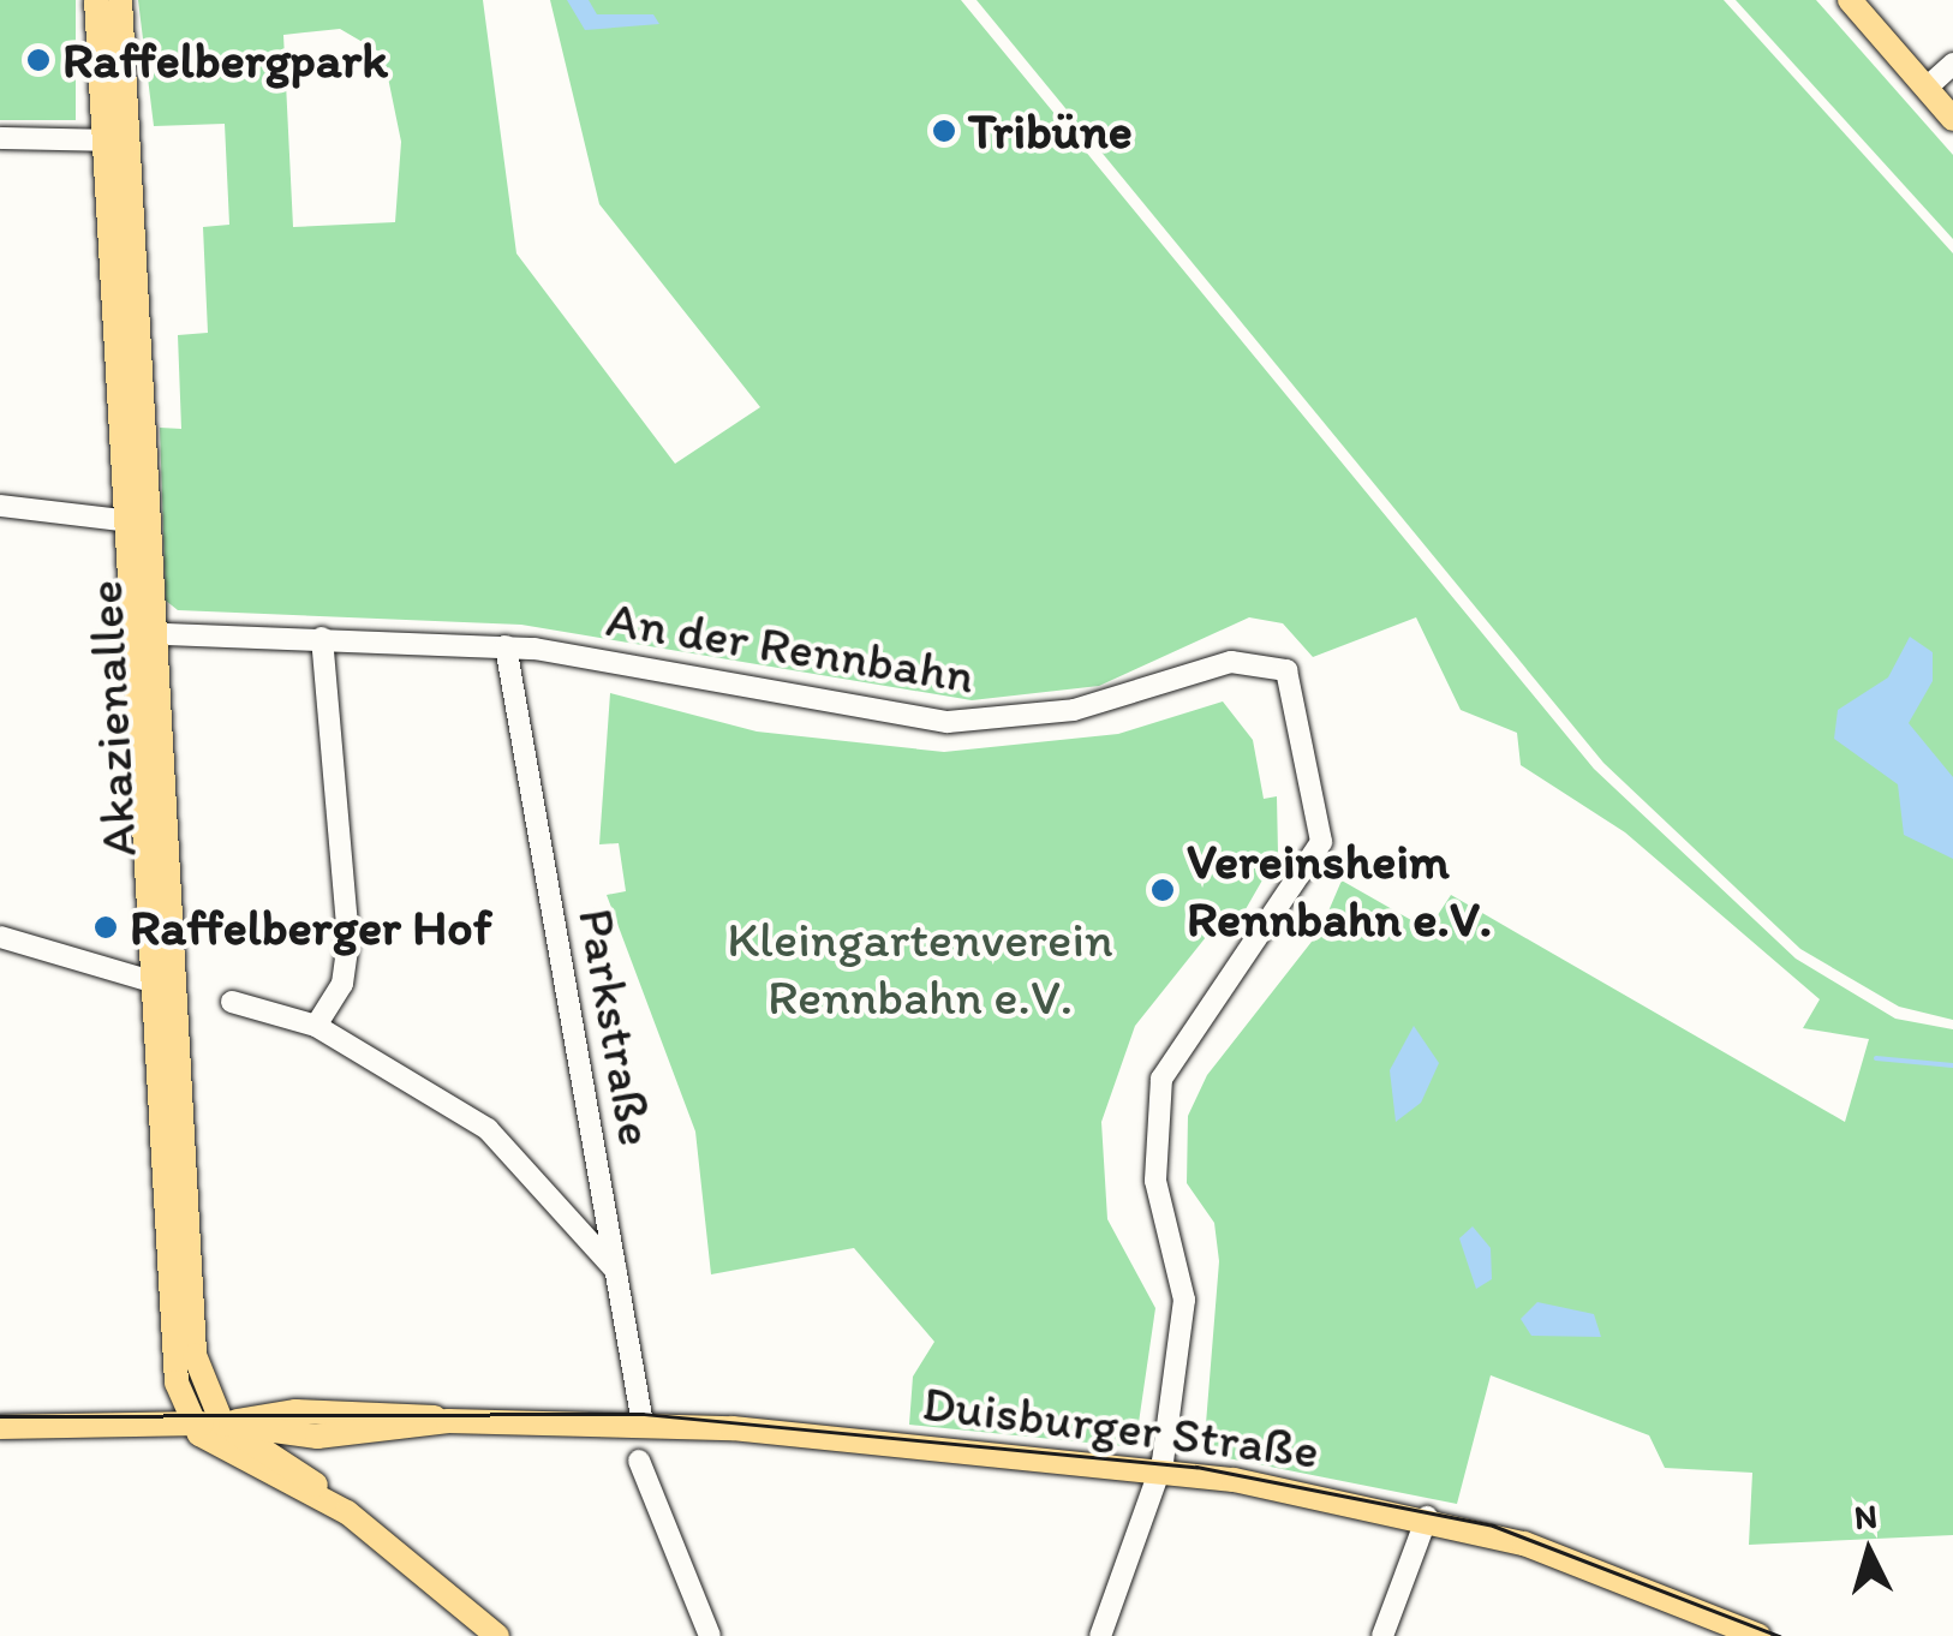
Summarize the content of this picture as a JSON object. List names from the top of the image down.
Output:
{
  "streets": {
    "main road": ["Akazienallee", "Duisburger Straße"],
    "street": ["An der Rennbahn", "Parkstraße"]
  },
  "crossings": [
    ["An der Rennbahn", "Akazienallee"],
    ["An der Rennbahn", "Parkstraße"],
    ["An der Rennbahn", "Duisburger Straße"],
    ["Akazienallee", "Duisburger Straße"],
    ["Parkstraße", "Duisburger Straße"]
  ],
  "parks": ["Kleingartenverein Rennbahn e.V."],
  "places": [
    "Raffelbergpark",
    "Tribüne",
    "Vereinsheim Rennbahn e.V.",
    "Raffelberger Hof"
  ],
  "north": "top"
}
